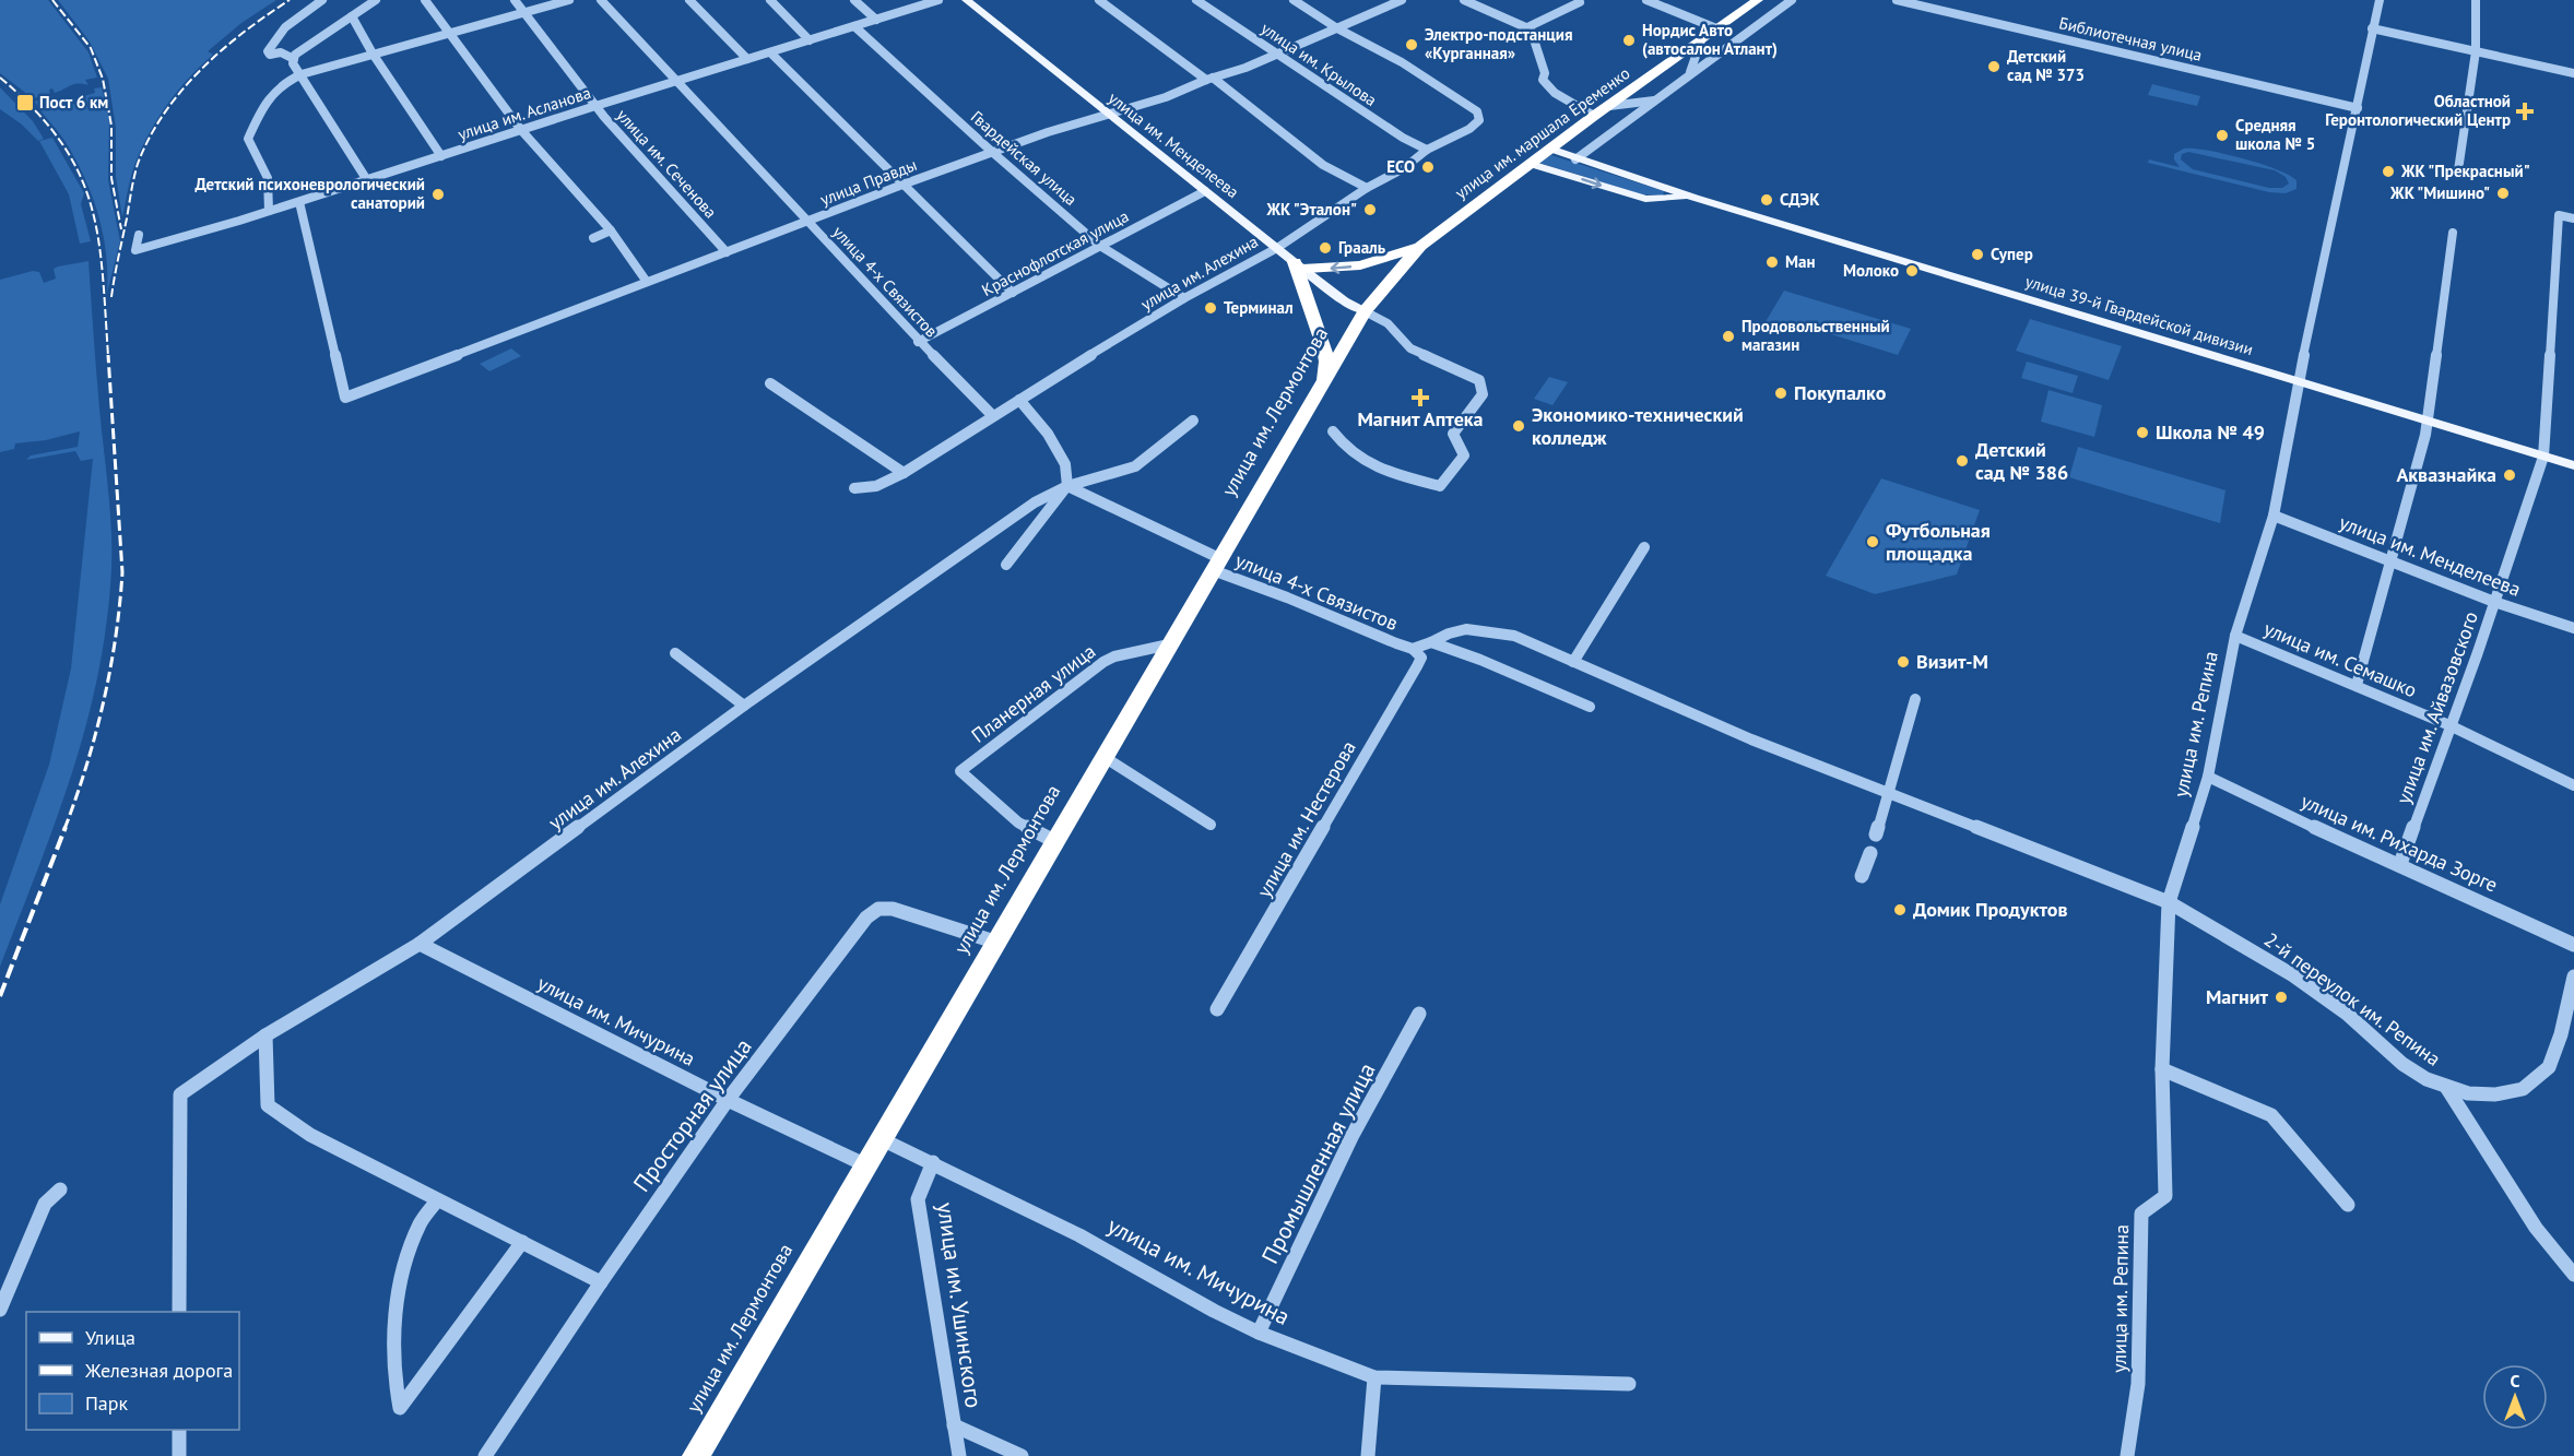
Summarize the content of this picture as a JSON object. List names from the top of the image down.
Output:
{
  "streets": {
    "highway": ["улица им. маршала Еременко", "улица им. Лермонтова"],
    "main road": ["улица им. Менделеева", "улица 39-й Гвардейской дивизии"],
    "street": [
      "Библиотечная улица",
      "улица им. Крылова",
      "улица им. Асланова",
      "Гвардейская улица",
      "улица им. Сеченова",
      "улица Правды",
      "Краснофлотская улица",
      "улица им. Алехина",
      "улица 4-х Связистов",
      "улица им. Семашко",
      "Планерная улица",
      "улица им. Айвазовского",
      "улица им. Репина",
      "улица им. Нестерова",
      "улица им. Рихарда Зорге",
      "2-й переулок им. Репина",
      "улица им. Мичурина",
      "Просторная улица",
      "Промышленная улица",
      "улица им. Ушинского"
    ]
  },
  "crossings": [
    ["Библиотечная улица", "улица им. Репина"],
    ["улица им. Крылова", "улица Правды"],
    ["улица им. Крылова", "улица им. Алехина"],
    ["улица им. Асланова", "Гвардейская улица"],
    ["улица им. Асланова", "улица им. Сеченова"],
    ["улица им. Асланова", "улица Правды"],
    ["улица им. Асланова", "улица 4-х Связистов"],
    ["улица им. маршала Еременко", "улица им. Менделеева"],
    ["улица им. маршала Еременко", "улица 39-й Гвардейской дивизии"],
    ["улица им. маршала Еременко", "улица им. Лермонтова"],
    ["улица им. Менделеева", "улица Правды"],
    ["улица им. Менделеева", "Краснофлотская улица"],
    ["улица им. Менделеева", "улица им. Алехина"],
    ["улица им. Менделеева", "улица им. Лермонтова"],
    ["улица им. Менделеева", "улица им. Айвазовского"],
    ["улица им. Менделеева", "улица им. Репина"],
    ["Гвардейская улица", "улица Правды"],
    ["Гвардейская улица", "Краснофлотская улица"],
    ["Гвардейская улица", "улица им. Алехина"],
    ["улица им. Сеченова", "улица Правды"],
    ["улица Правды", "улица им. Алехина"],
    ["улица Правды", "улица 4-х Связистов"],
    ["Краснофлотская улица", "улица 4-х Связистов"],
    ["улица им. Алехина", "улица 4-х Связистов"],
    ["улица им. Алехина", "улица им. Мичурина"],
    ["улица 4-х Связистов", "улица им. Лермонтова"],
    ["улица 4-х Связистов", "улица им. Нестерова"],
    ["улица 4-х Связистов", "2-й переулок им. Репина"],
    ["улица 39-й Гвардейской дивизии", "улица им. Айвазовского"],
    ["улица 39-й Гвардейской дивизии", "улица им. Репина"],
    ["улица им. Лермонтова", "Планерная улица"],
    ["улица им. Лермонтова", "улица им. Мичурина"],
    ["улица им. Лермонтова", "Просторная улица"],
    ["улица им. Семашко", "улица им. Айвазовского"],
    ["улица им. Семашко", "улица им. Репина"],
    ["улица им. Айвазовского", "улица им. Рихарда Зорге"],
    ["улица им. Репина", "улица им. Рихарда Зорге"],
    ["улица им. Репина", "2-й переулок им. Репина"],
    ["улица им. Мичурина", "Просторная улица"],
    ["улица им. Мичурина", "Промышленная улица"],
    ["улица им. Мичурина", "улица им. Ушинского"]
  ],
  "places": {
    "other": [
      "Нордис Авто (автосалон Атлант)",
      "Электро-подстанция «Курганная»",
      "Детский сад № 373",
      "Средняя школа № 5",
      "ECO",
      "ЖК \"Прекрасный\"",
      "ЖК \"Мишино\"",
      "Детский психоневрологический санаторий",
      "СДЭК",
      "ЖК \"Эталон\"",
      "Грааль",
      "Супер",
      "Ман",
      "Молоко",
      "Терминал",
      "Продовольственный магазин",
      "Покупалко",
      "Экономико-технический колледж",
      "Школа № 49",
      "Детский сад № 386",
      "Аквазнайка",
      "Футбольная площадка",
      "Визит-М",
      "Домик Продуктов",
      "Магнит"
    ],
    "transit": ["Пост 6 км"],
    "health": ["Областной Геронтологический Центр", "Магнит Аптека"]
  },
  "legend": ["Улица", "Железная дорога", "Парк"],
  "north": "top"
}
